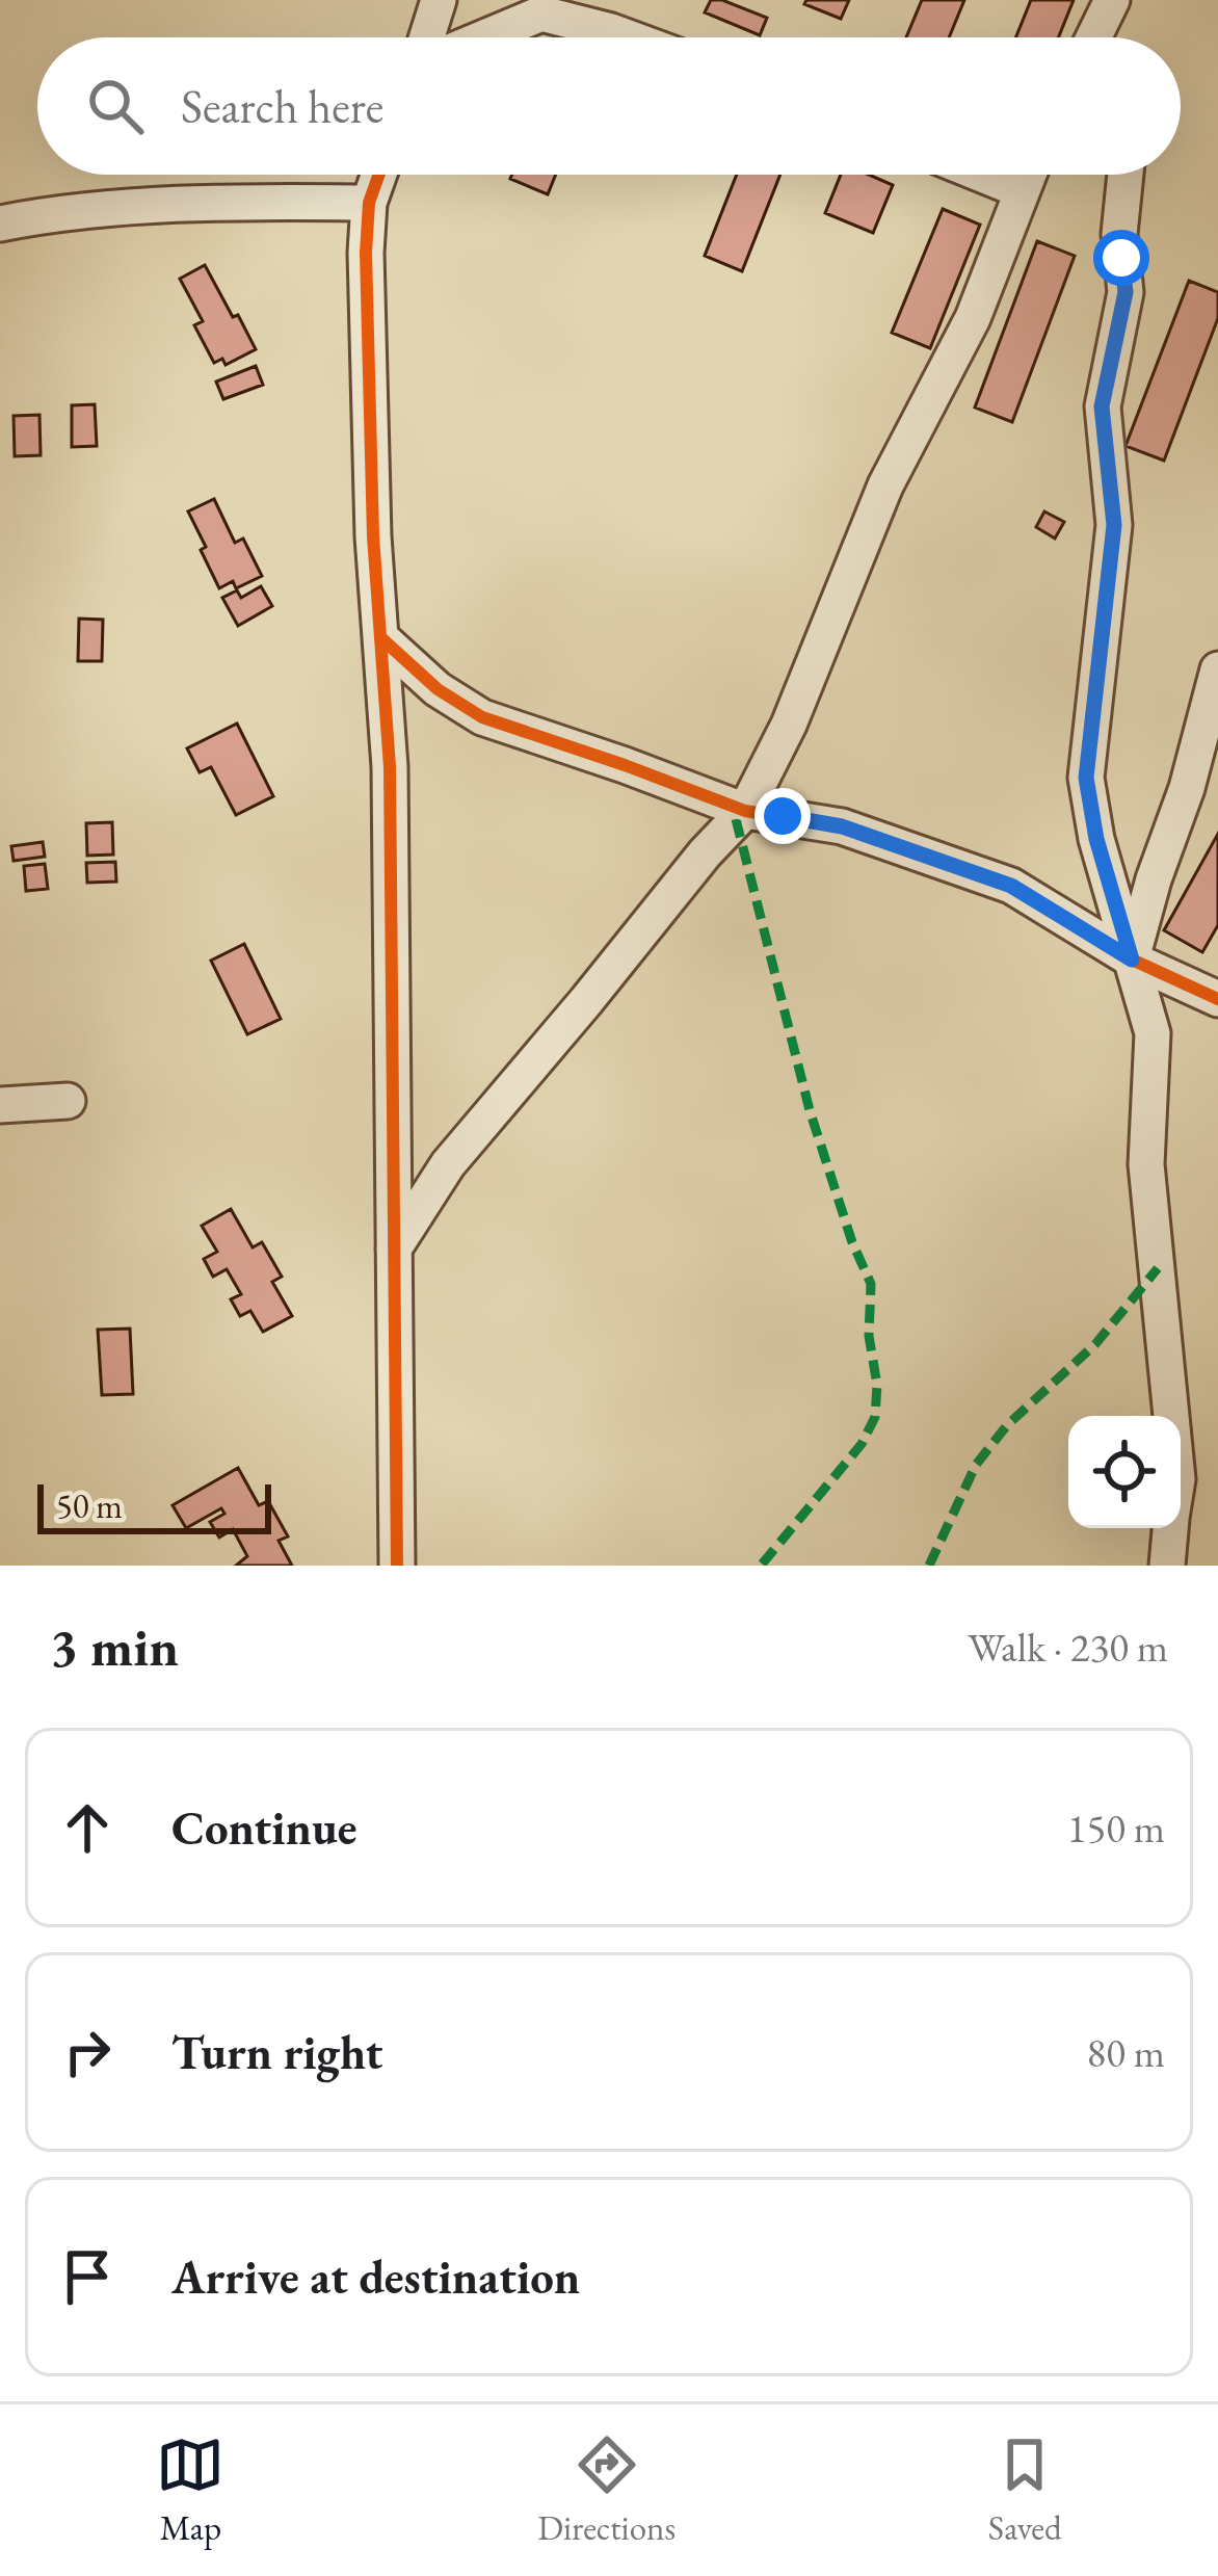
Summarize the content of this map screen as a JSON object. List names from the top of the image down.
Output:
{
  "scale_bar": "50 m",
  "page": {
    "search": "Search here",
    "scale": "50 m",
    "heading": ["3 min", "Walk · 230 m"],
    "list": [
      ["Continue", "150 m"],
      ["Turn right", "80 m"],
      "Arrive at destination"
    ],
    "nav": ["Map", "Directions", "Saved"]
  }
}
